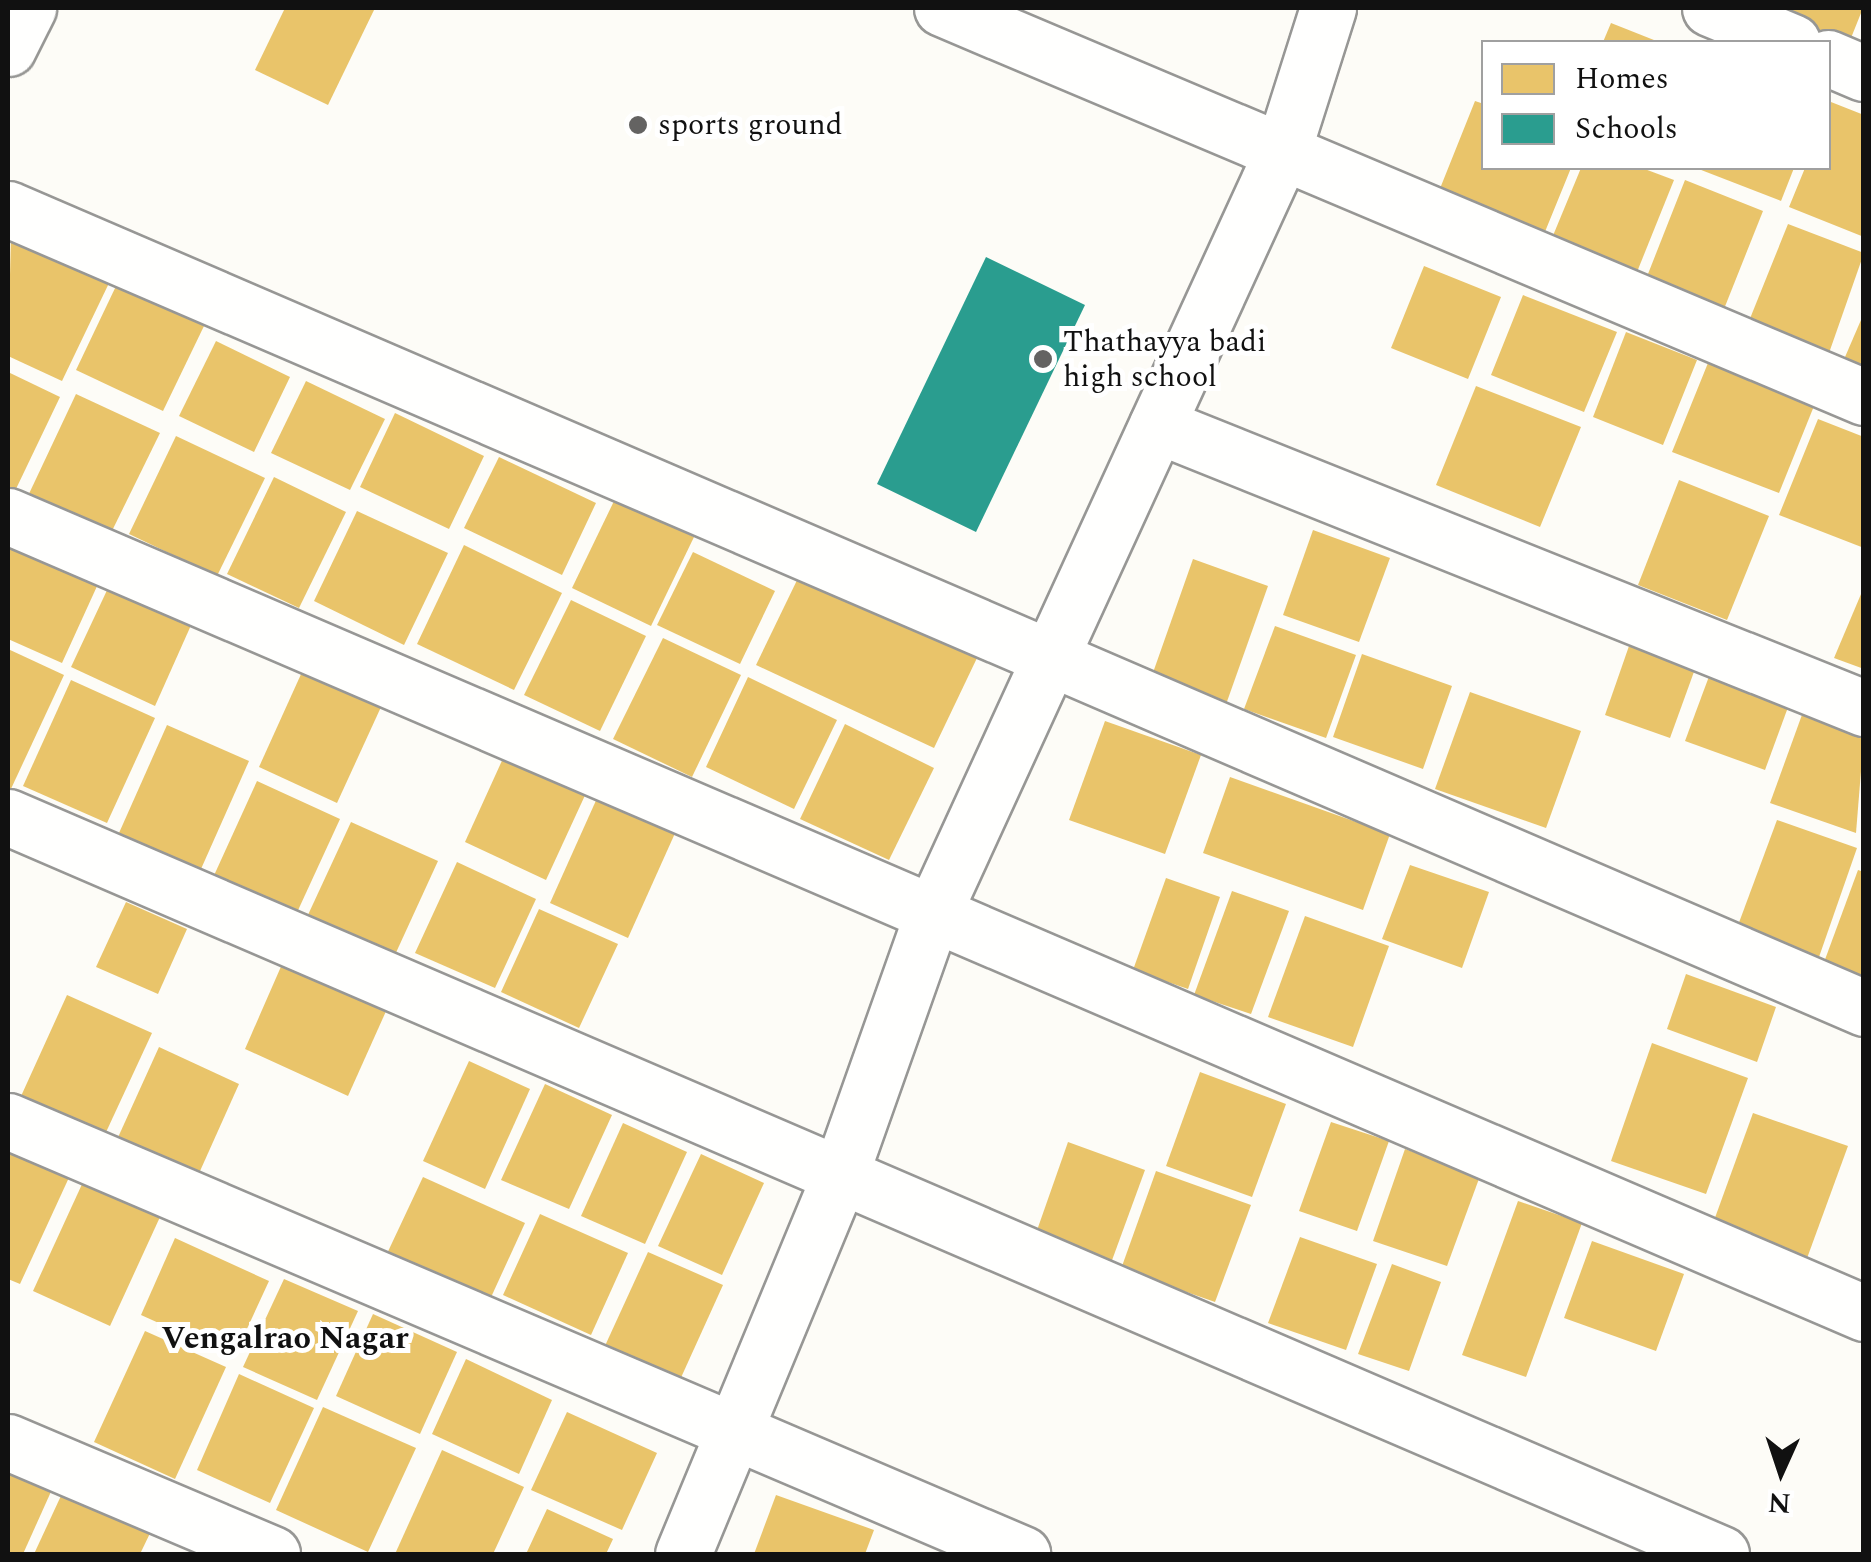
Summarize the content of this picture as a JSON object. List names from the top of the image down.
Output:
{
  "districts": ["Vengalrao Nagar"],
  "places": ["sports ground", "Thathayya badi high school"],
  "legend": ["Homes", "Schools"],
  "north": "bottom"
}
